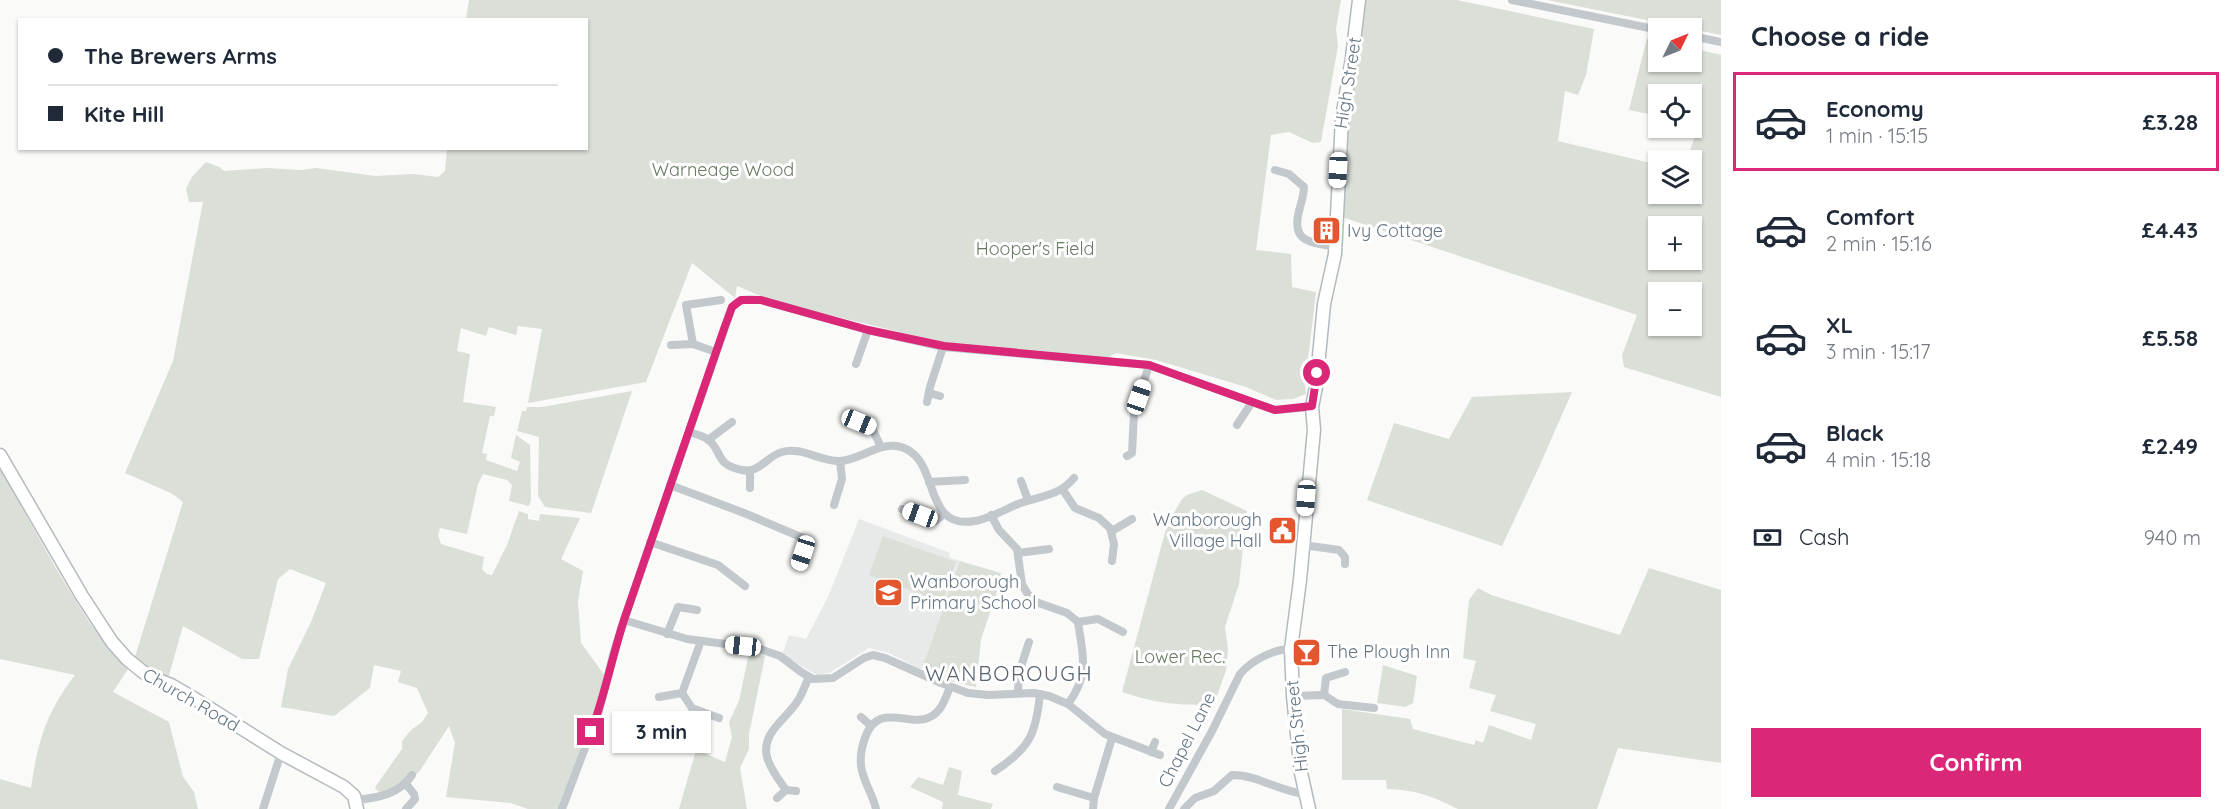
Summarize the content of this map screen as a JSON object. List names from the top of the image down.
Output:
{
  "streets": {
    "street": ["High Street", "Church Road", "Chapel Lane"]
  },
  "crossings": [
    ["High Street", "Chapel Lane"]
  ],
  "districts": ["WANBOROUGH"],
  "parks": ["Warneage Wood", "Hooper's Field", "Lower Rec."],
  "places": {
    "building": ["Ivy Cottage"],
    "public building": ["Wanborough Village Hall"],
    "school or university": ["Wanborough Primary School"],
    "bar": ["The Plough Inn"]
  },
  "north": "top right",
  "page": {
    "heading": "Choose a ride",
    "map_buttons": ["+", "−"],
    "banner": ["The Brewers Arms", "Kite Hill"],
    "list": [
      {
        "name": "Economy",
        "note": "1 min · 15:15",
        "value": "£3.28"
      },
      {
        "name": "Comfort",
        "note": "2 min · 15:16",
        "value": "£4.43"
      },
      {
        "name": "XL",
        "note": "3 min · 15:17",
        "value": "£5.58"
      },
      {
        "name": "Black",
        "note": "4 min · 15:18",
        "value": "£2.49"
      }
    ],
    "pay": ["Cash", "940 m"],
    "bubble": "3 min",
    "buttons": "Confirm"
  }
}
